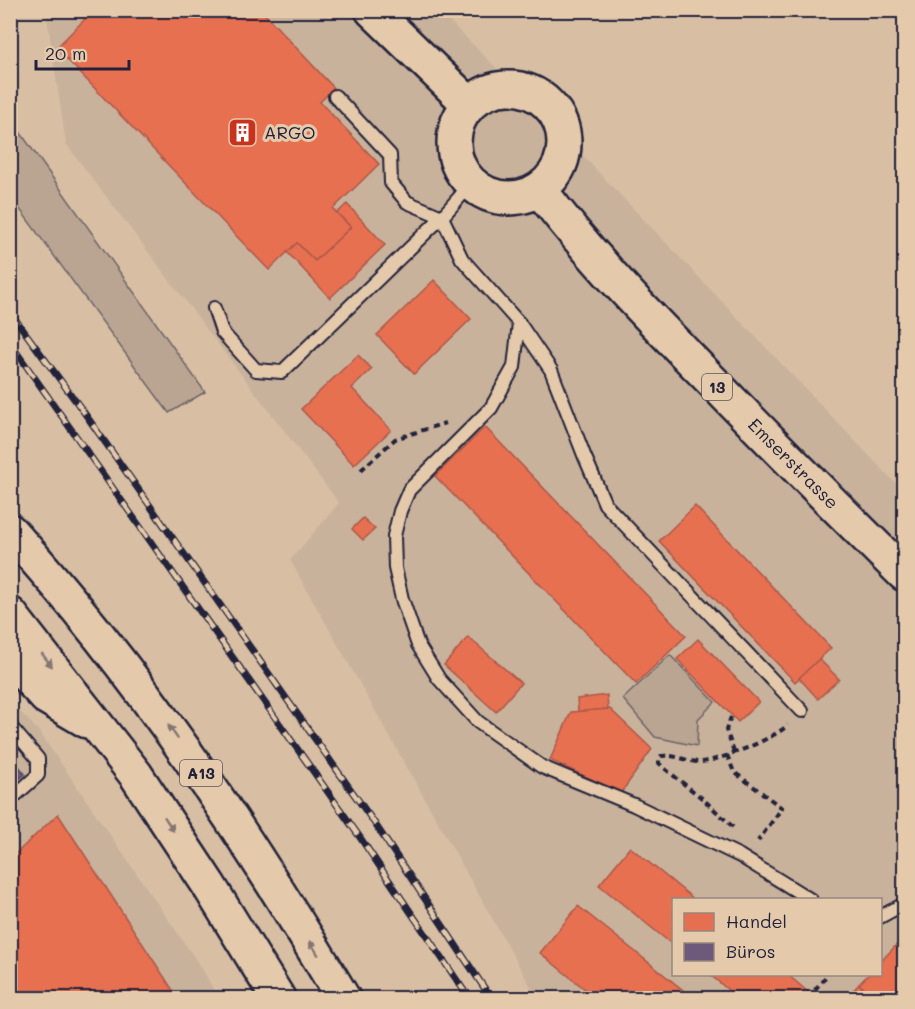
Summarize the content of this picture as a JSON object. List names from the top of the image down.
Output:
{
  "streets": {
    "main road": ["13", "Emserstrasse", "A13"]
  },
  "places": {
    "building": ["ARGO"]
  },
  "legend": ["Handel", "Büros"],
  "scale_bar": "20 m"
}
